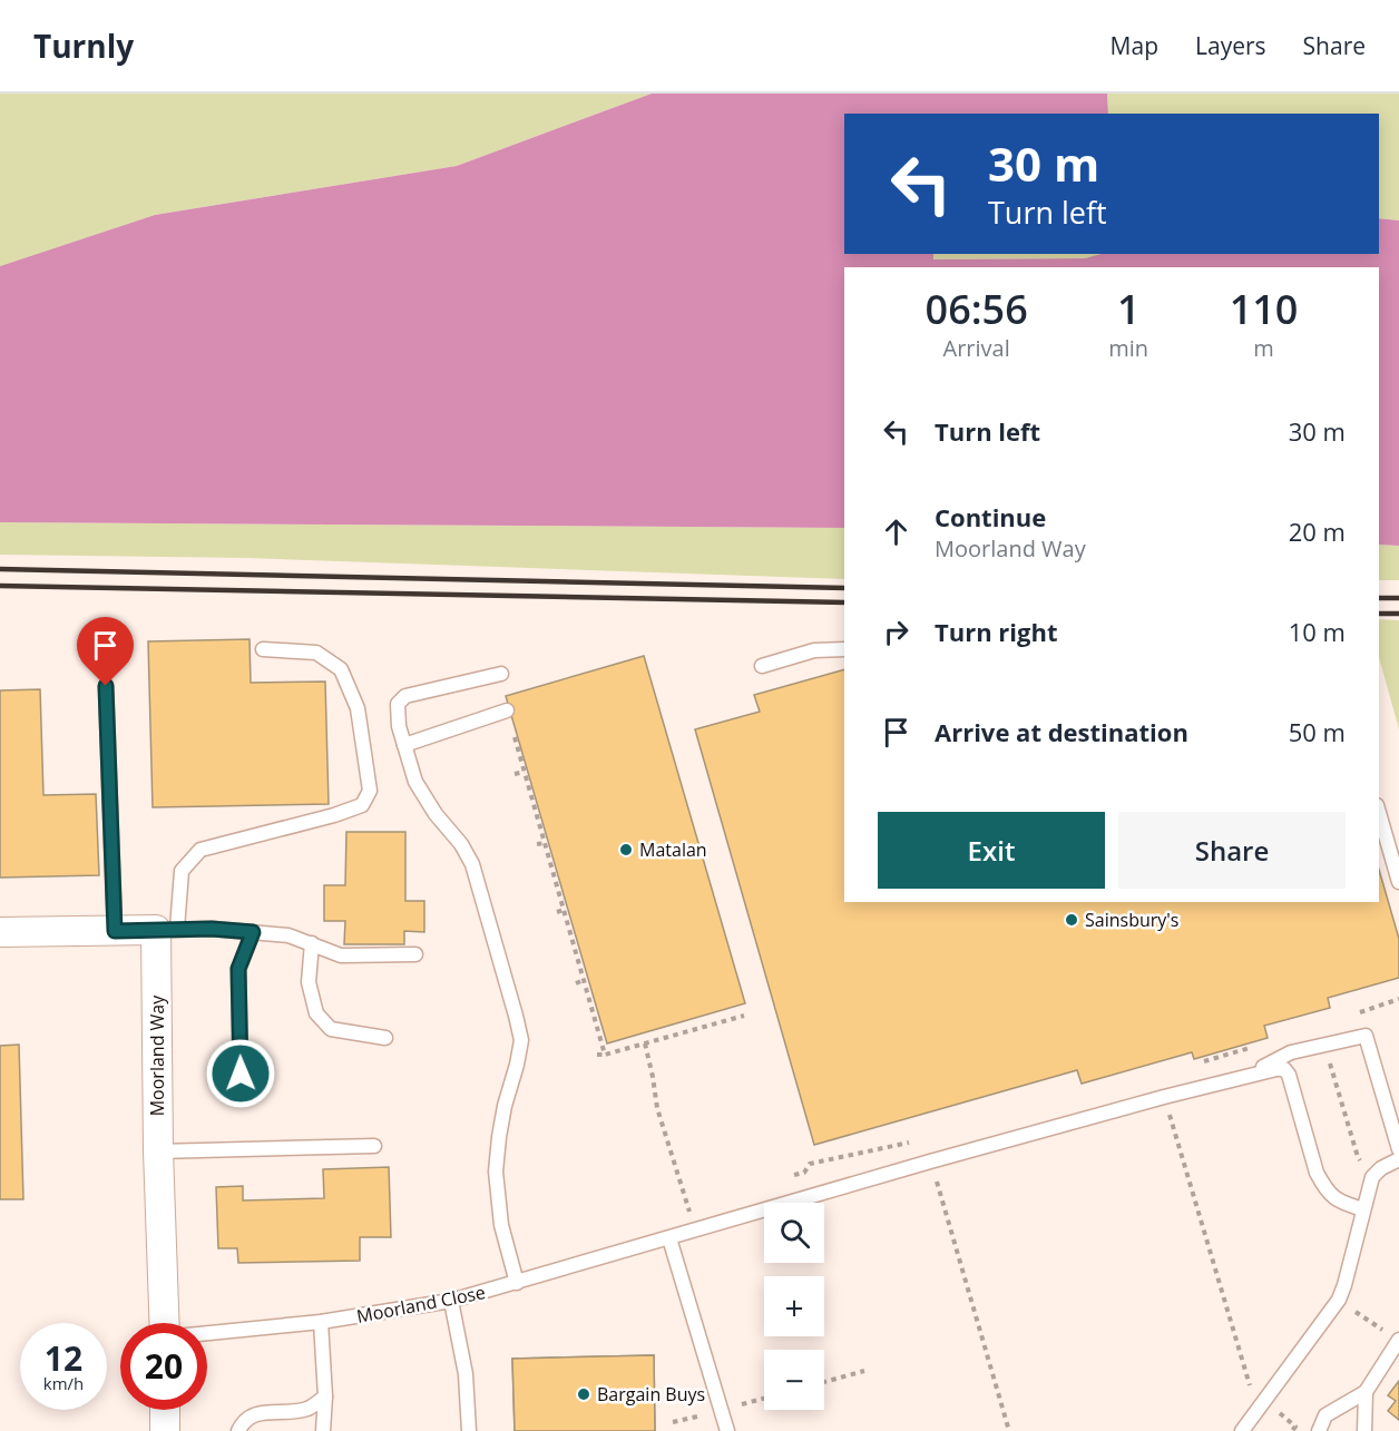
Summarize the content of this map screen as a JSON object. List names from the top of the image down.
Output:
{
  "streets": {
    "street": ["Moorland Way"],
    "lane": ["Moorland Close"]
  },
  "places": ["Matalan", "Sainsbury's", "Bargain Buys"],
  "page": {
    "header": "Turnly",
    "nav": ["Map", "Layers", "Share"],
    "turn": ["30 m", "Turn left"],
    "eta": [
      "06:56",
      "Arrival",
      "1",
      "min",
      "110",
      "m"
    ],
    "list": [
      {
        "name": "Turn left",
        "value": "30 m"
      },
      {
        "name": "Continue",
        "note": "Moorland Way",
        "value": "20 m"
      },
      {
        "name": "Turn right",
        "value": "10 m"
      },
      {
        "name": "Arrive at destination",
        "value": "50 m"
      }
    ],
    "buttons": ["Exit", "Share"],
    "map_buttons": ["+", "−"],
    "speed": "12 km/h",
    "limit": "20"
  }
}
